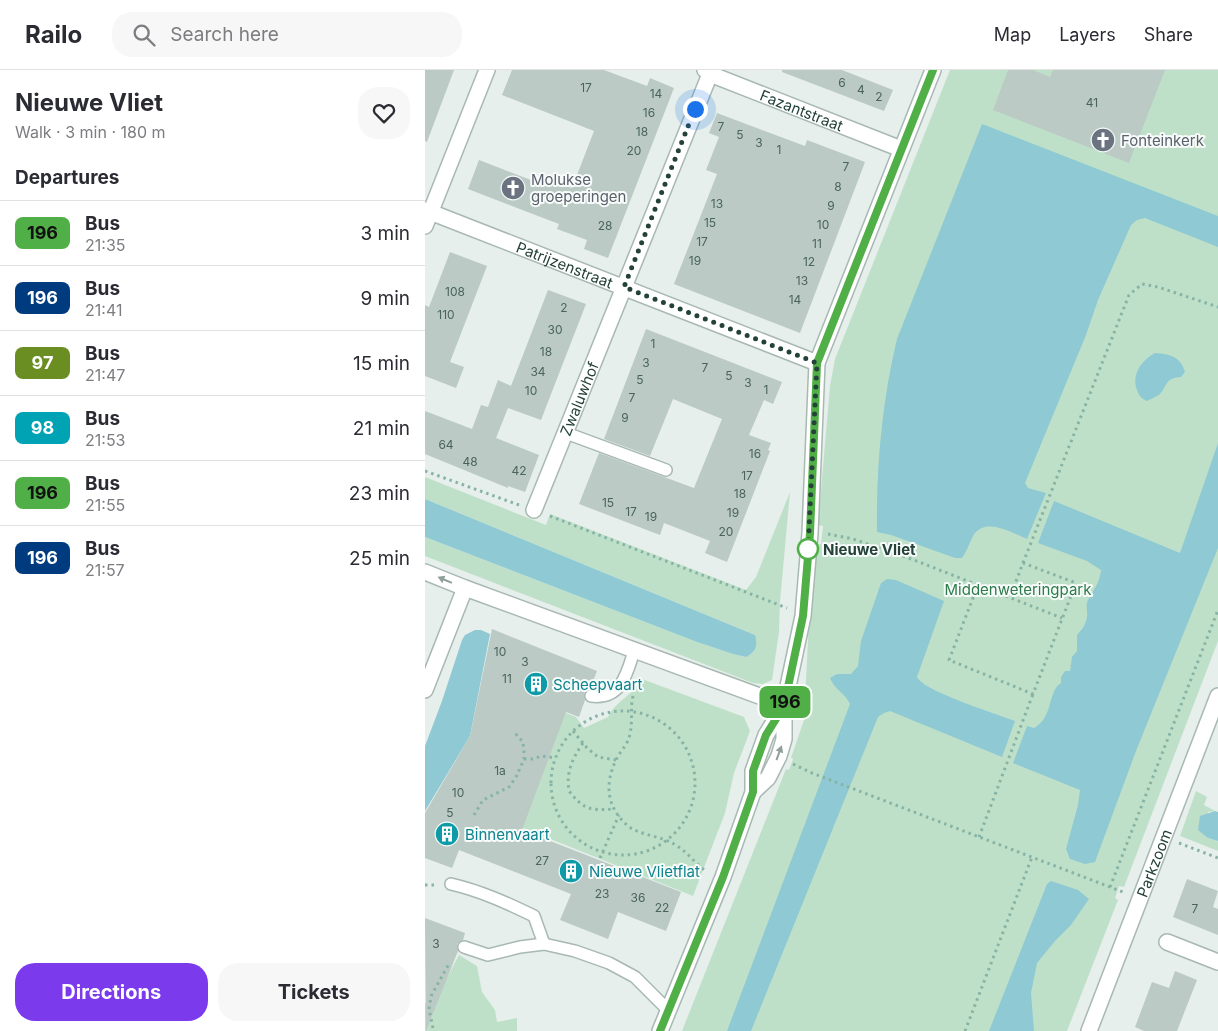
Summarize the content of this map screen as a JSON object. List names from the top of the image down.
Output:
{
  "streets": {
    "street": [
      "Fazantstraat",
      "Patrijzenstraat",
      "Zwaluwhof",
      "Parkzoom"
    ]
  },
  "crossings": [
    ["Fazantstraat", "Zwaluwhof"],
    ["Patrijzenstraat", "Zwaluwhof"]
  ],
  "parks": ["Middenweteringpark"],
  "places": {
    "church": ["Fonteinkerk", "Molukse groeperingen"],
    "other": ["Nieuwe Vliet"],
    "building": ["Scheepvaart", "Binnenvaart", "Nieuwe Vlietflat"]
  },
  "lines": ["bus line 196"],
  "house_numbers": [
    "6",
    "17",
    "4",
    "14",
    "2",
    "41",
    "16",
    "7",
    "18",
    "5",
    "3",
    "1",
    "20",
    "7",
    "8",
    "13",
    "9",
    "15",
    "10",
    "28",
    "17",
    "11",
    "19",
    "12",
    "13",
    "108",
    "14",
    "2",
    "110",
    "30",
    "1",
    "18",
    "3",
    "7",
    "34",
    "5",
    "5",
    "3",
    "1",
    "10",
    "7",
    "9",
    "64",
    "16",
    "48",
    "42",
    "17",
    "18",
    "15",
    "17",
    "19",
    "19",
    "20",
    "10",
    "3",
    "11",
    "1a",
    "10",
    "5",
    "27",
    "23",
    "36",
    "22",
    "7",
    "3"
  ],
  "page": {
    "header": "Railo",
    "search": "Search here",
    "nav": ["Map", "Layers", "Share"],
    "heading": [
      ["Nieuwe Vliet", "Walk · 3 min · 180 m"],
      "Departures"
    ],
    "on_map": "196",
    "list": [
      {
        "mark": "196",
        "name": "Bus",
        "note": "21:35",
        "value": "3 min"
      },
      {
        "mark": "196",
        "name": "Bus",
        "note": "21:41",
        "value": "9 min"
      },
      {
        "mark": "97",
        "name": "Bus",
        "note": "21:47",
        "value": "15 min"
      },
      {
        "mark": "98",
        "name": "Bus",
        "note": "21:53",
        "value": "21 min"
      },
      {
        "mark": "196",
        "name": "Bus",
        "note": "21:55",
        "value": "23 min"
      },
      {
        "mark": "196",
        "name": "Bus",
        "note": "21:57",
        "value": "25 min"
      }
    ],
    "buttons": ["Directions", "Tickets"]
  }
}
